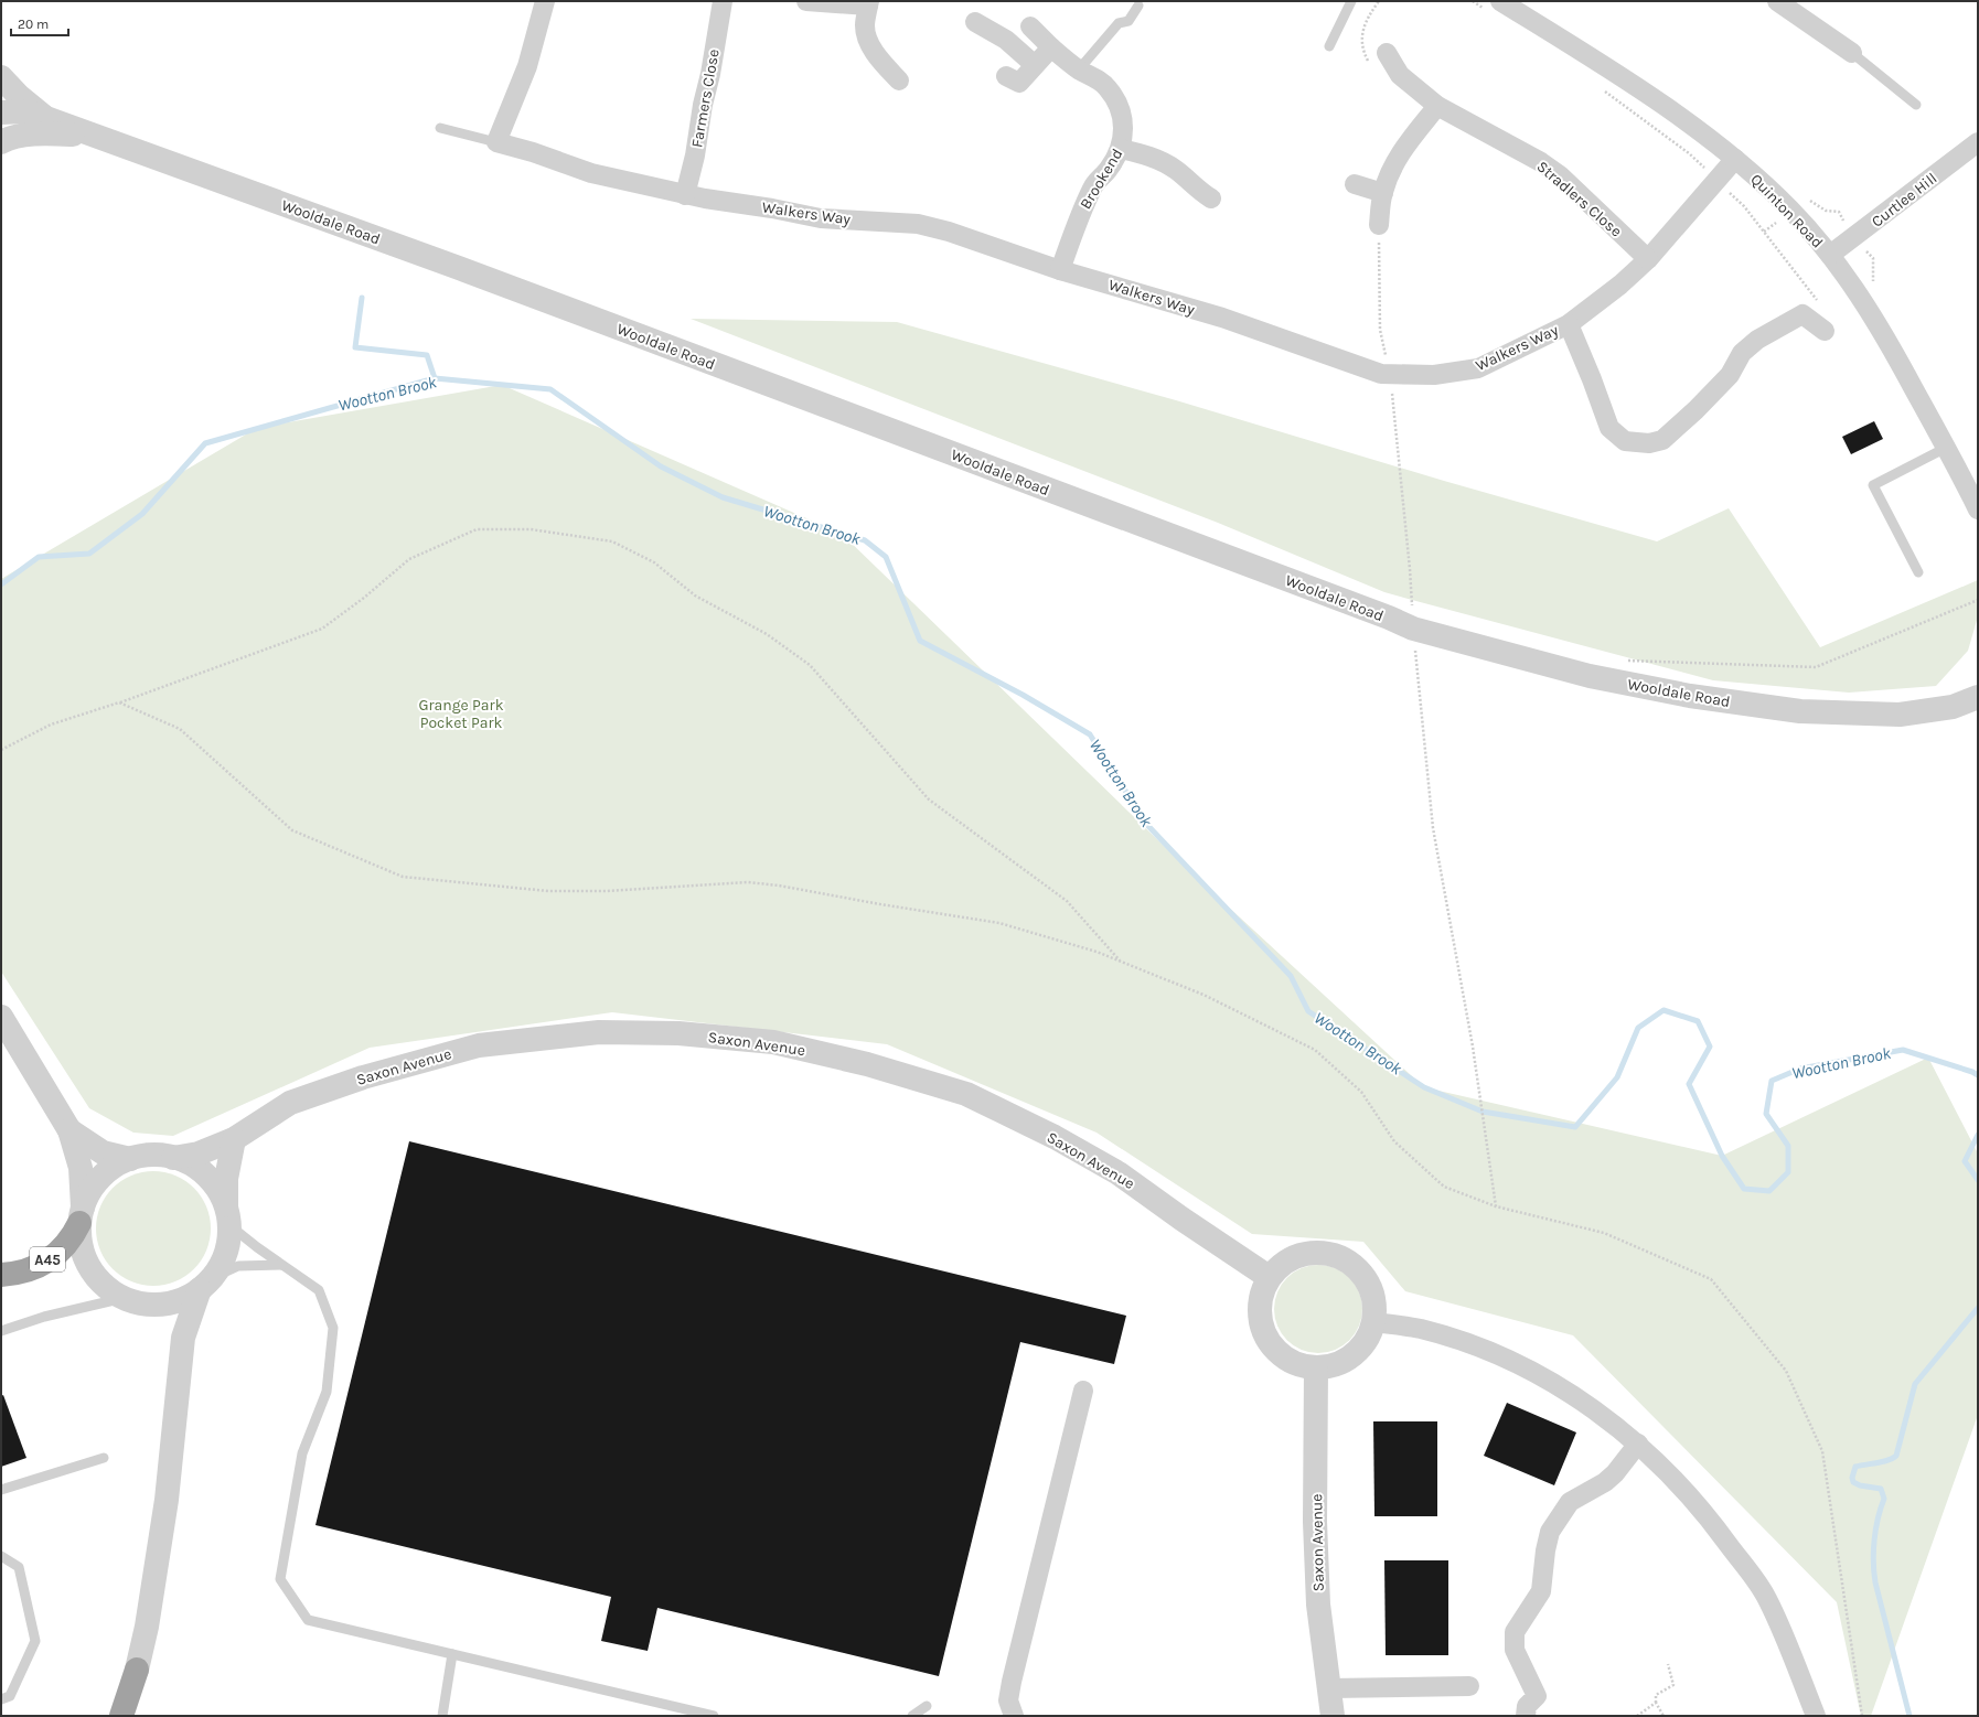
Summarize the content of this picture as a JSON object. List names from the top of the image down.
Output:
{
  "streets": {
    "highway": ["A45"],
    "street": [
      "Farmers Close",
      "Brookend",
      "Stradlers Close",
      "Curtlee Hill",
      "Quinton Road",
      "Walkers Way",
      "Wooldale Road",
      "Saxon Avenue"
    ]
  },
  "crossings": [
    ["Farmers Close", "Walkers Way"],
    ["Brookend", "Walkers Way"],
    ["Stradlers Close", "Walkers Way"],
    ["Curtlee Hill", "Quinton Road"],
    ["Quinton Road", "Walkers Way"],
    ["Saxon Avenue", "A45"]
  ],
  "water": ["Wootton Brook"],
  "parks": ["Grange Park Pocket Park"],
  "scale_bar": "20 m"
}
